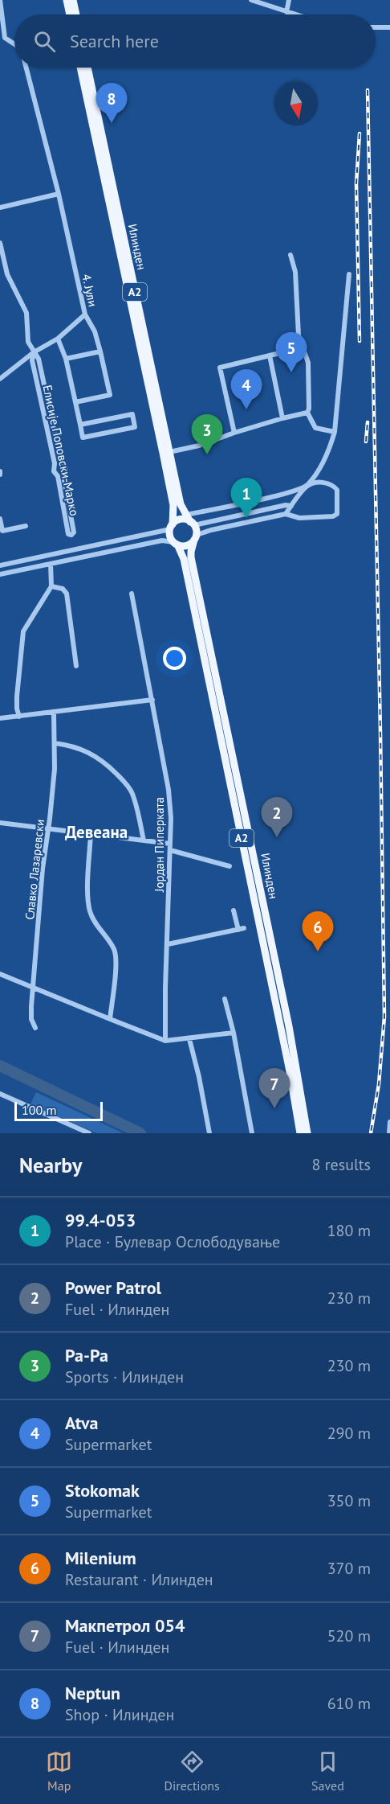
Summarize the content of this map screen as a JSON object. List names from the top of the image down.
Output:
{
  "streets": {
    "main road": ["Илинден", "A2"],
    "street": [
      "4. Јули",
      "Елисије Поповски-Марко",
      "Јордан Пиперката",
      "Славко Лазаревски"
    ]
  },
  "crossings": [
    ["4. Јули", "Елисије Поповски-Марко"]
  ],
  "districts": ["Девеана"],
  "scale_bar": "100 m",
  "north": "bottom",
  "page": {
    "search": "Search here",
    "pins": [
      "8",
      "5",
      "4",
      "3",
      "1",
      "2",
      "6",
      "7"
    ],
    "scale": "100 m",
    "heading": ["Nearby", "8 results"],
    "list": [
      {
        "mark": "1",
        "name": "99.4-053",
        "note": "Place · Булевар Ослободување",
        "value": "180 m"
      },
      {
        "mark": "2",
        "name": "Power Patrol",
        "note": "Fuel · Илинден",
        "value": "230 m"
      },
      {
        "mark": "3",
        "name": "Ра-Ра",
        "note": "Sports · Илинден",
        "value": "230 m"
      },
      {
        "mark": "4",
        "name": "Atva",
        "note": "Supermarket",
        "value": "290 m"
      },
      {
        "mark": "5",
        "name": "Stokomak",
        "note": "Supermarket",
        "value": "350 m"
      },
      {
        "mark": "6",
        "name": "Milenium",
        "note": "Restaurant · Илинден",
        "value": "370 m"
      },
      {
        "mark": "7",
        "name": "Макпетрол 054",
        "note": "Fuel · Илинден",
        "value": "520 m"
      },
      {
        "mark": "8",
        "name": "Neptun",
        "note": "Shop · Илинден",
        "value": "610 m"
      }
    ],
    "nav": ["Map", "Directions", "Saved"]
  }
}
